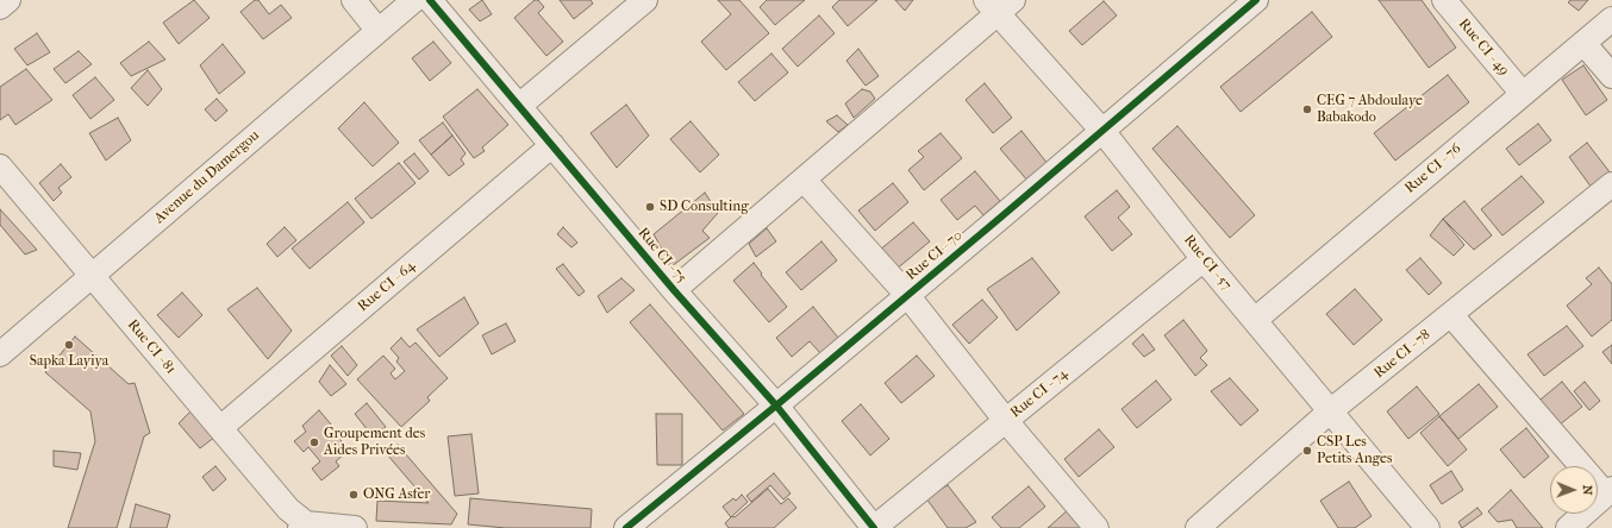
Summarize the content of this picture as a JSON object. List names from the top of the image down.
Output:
{
  "streets": {
    "street": [
      "Rue CI - 49",
      "Rue CI - 76",
      "Avenue du Damergou",
      "Rue CI - 75",
      "Rue CI - 70",
      "Rue CI - 57",
      "Rue CI - 64",
      "Rue CI - 81",
      "Rue CI - 78",
      "Rue CI - 74"
    ]
  },
  "crossings": [
    ["Rue CI - 49", "Rue CI - 76"],
    ["Rue CI - 76", "Rue CI - 57"],
    ["Avenue du Damergou", "Rue CI - 81"],
    ["Rue CI - 75", "Rue CI - 70"],
    ["Rue CI - 75", "Rue CI - 64"],
    ["Rue CI - 75", "Rue CI - 74"],
    ["Rue CI - 70", "Rue CI - 57"],
    ["Rue CI - 57", "Rue CI - 78"],
    ["Rue CI - 57", "Rue CI - 74"],
    ["Rue CI - 64", "Rue CI - 81"]
  ],
  "places": [
    "CEG 7 Abdoulaye Babakodo",
    "SD Consulting",
    "Sapka Layiya",
    "Groupement des Aides Privées",
    "CSP Les Petits Anges",
    "ONG Asfer"
  ],
  "north": "right"
}
